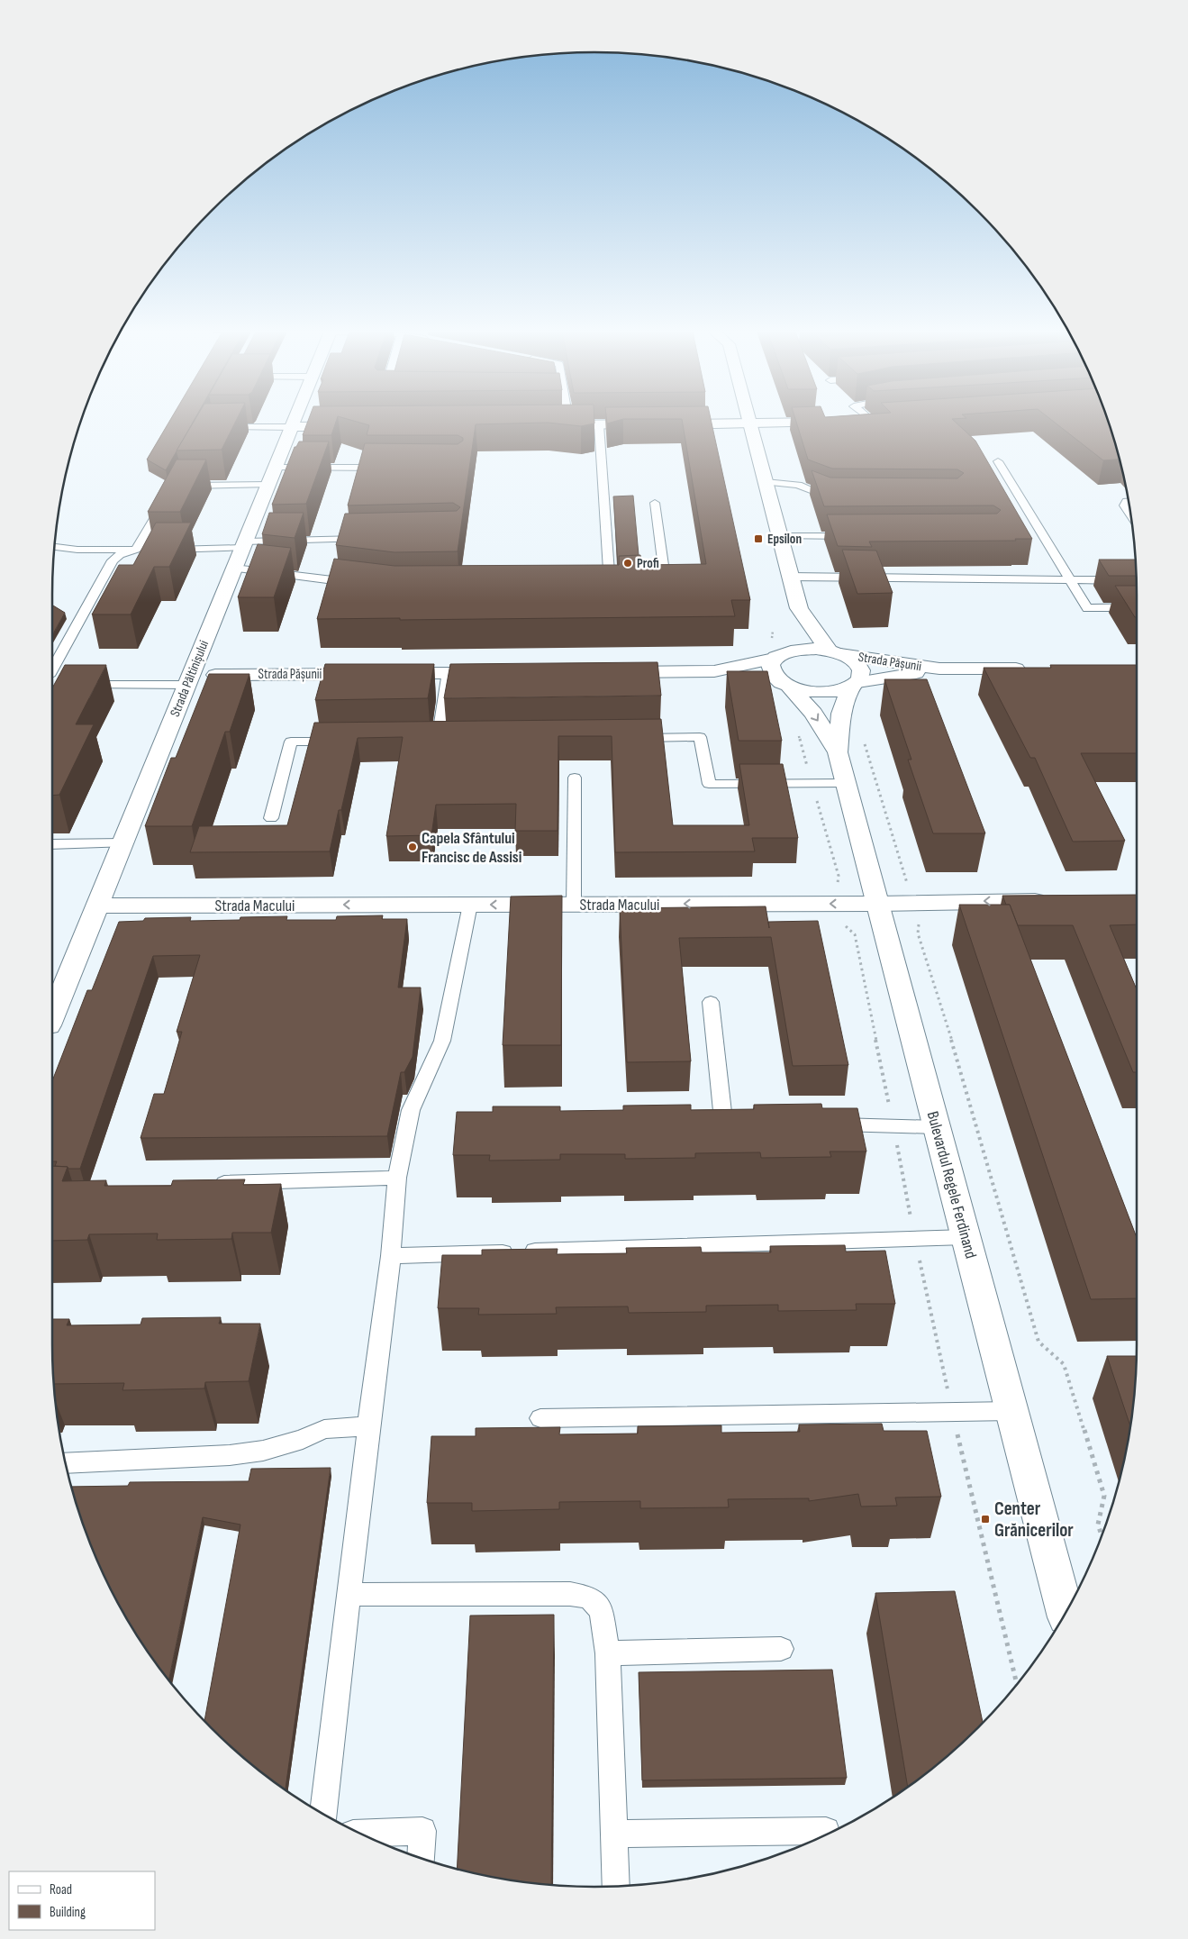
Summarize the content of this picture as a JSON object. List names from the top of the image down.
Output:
{
  "streets": {
    "street": [
      "Strada Pășunii",
      "Strada Păltinișului",
      "Strada Macului",
      "Bulevardul Regele Ferdinand"
    ]
  },
  "crossings": [
    ["Strada Pășunii", "Strada Păltinișului"],
    ["Strada Pășunii", "Bulevardul Regele Ferdinand"],
    ["Strada Păltinișului", "Strada Macului"],
    ["Strada Macului", "Bulevardul Regele Ferdinand"]
  ],
  "one_way": ["Strada Macului"],
  "places": {
    "transit": ["Epsilon", "Center Grănicerilor"],
    "other": ["Profi", "Capela Sfântului Francisc de Assisi"]
  },
  "legend": ["Road", "Building"]
}
